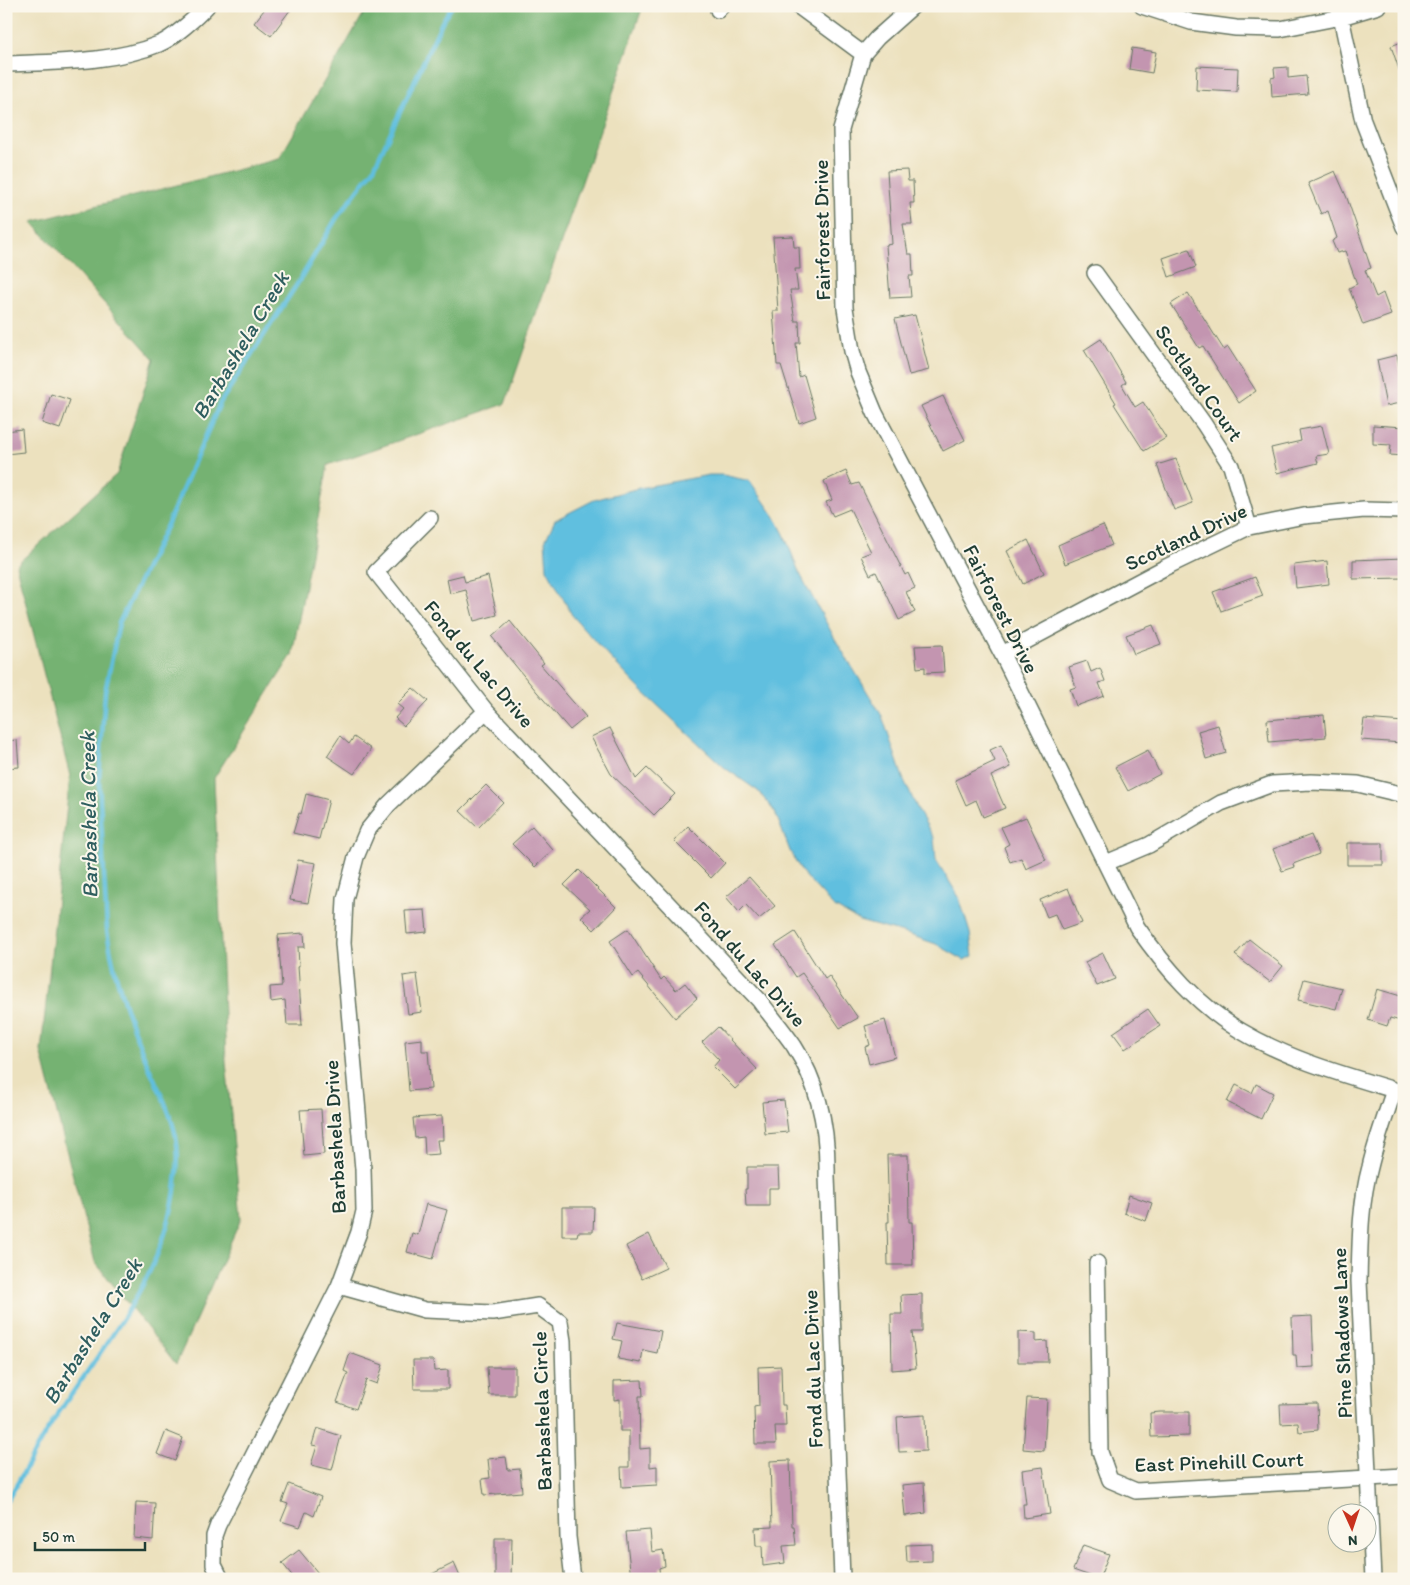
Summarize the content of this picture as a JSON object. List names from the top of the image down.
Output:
{
  "streets": {
    "street": [
      "Fairforest Drive",
      "Scotland Court",
      "Scotland Drive",
      "Fond du Lac Drive",
      "Barbashela Drive",
      "Pine Shadows Lane",
      "Barbashela Circle",
      "East Pinehill Court"
    ]
  },
  "crossings": [
    ["Fairforest Drive", "Scotland Drive"],
    ["Fairforest Drive", "Pine Shadows Lane"],
    ["Scotland Court", "Scotland Drive"],
    ["Fond du Lac Drive", "Barbashela Drive"],
    ["Barbashela Drive", "Barbashela Circle"],
    ["Pine Shadows Lane", "East Pinehill Court"]
  ],
  "water": ["Barbashela Creek"],
  "scale_bar": "50 m",
  "north": "bottom"
}
